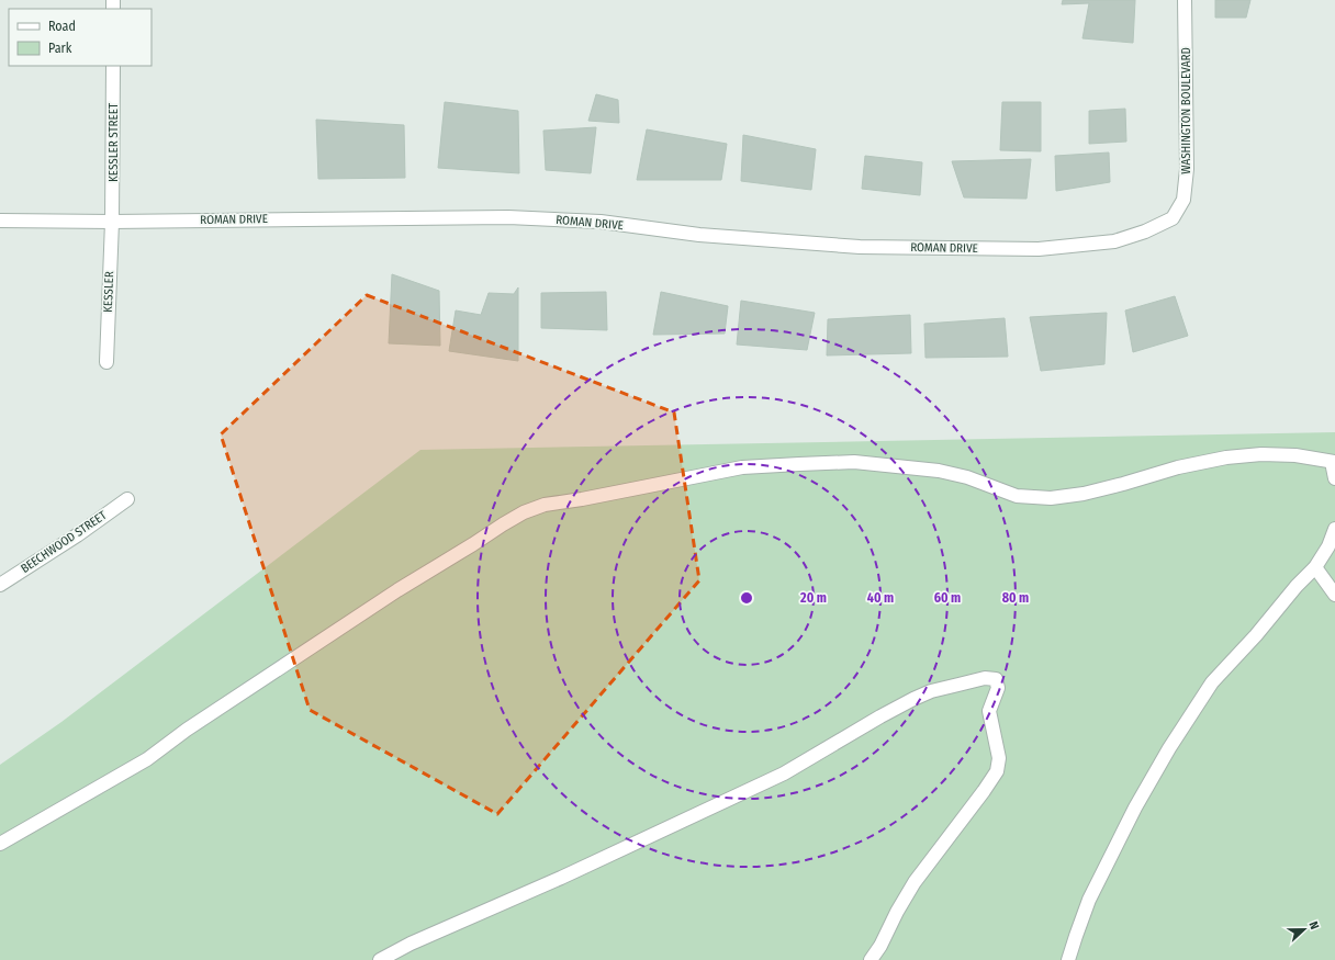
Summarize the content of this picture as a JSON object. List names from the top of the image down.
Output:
{
  "streets": {
    "street": [
      "WASHINGTON BOULEVARD",
      "KESSLER STREET",
      "ROMAN DRIVE",
      "KESSLER",
      "BEECHWOOD STREET"
    ]
  },
  "crossings": [
    ["WASHINGTON BOULEVARD", "ROMAN DRIVE"],
    ["KESSLER STREET", "ROMAN DRIVE"],
    ["KESSLER STREET", "KESSLER"],
    ["ROMAN DRIVE", "KESSLER"]
  ],
  "legend": ["Road", "Park"],
  "north": "right",
  "rings": [
    "20 m",
    "40 m",
    "60 m",
    "80 m"
  ]
}
